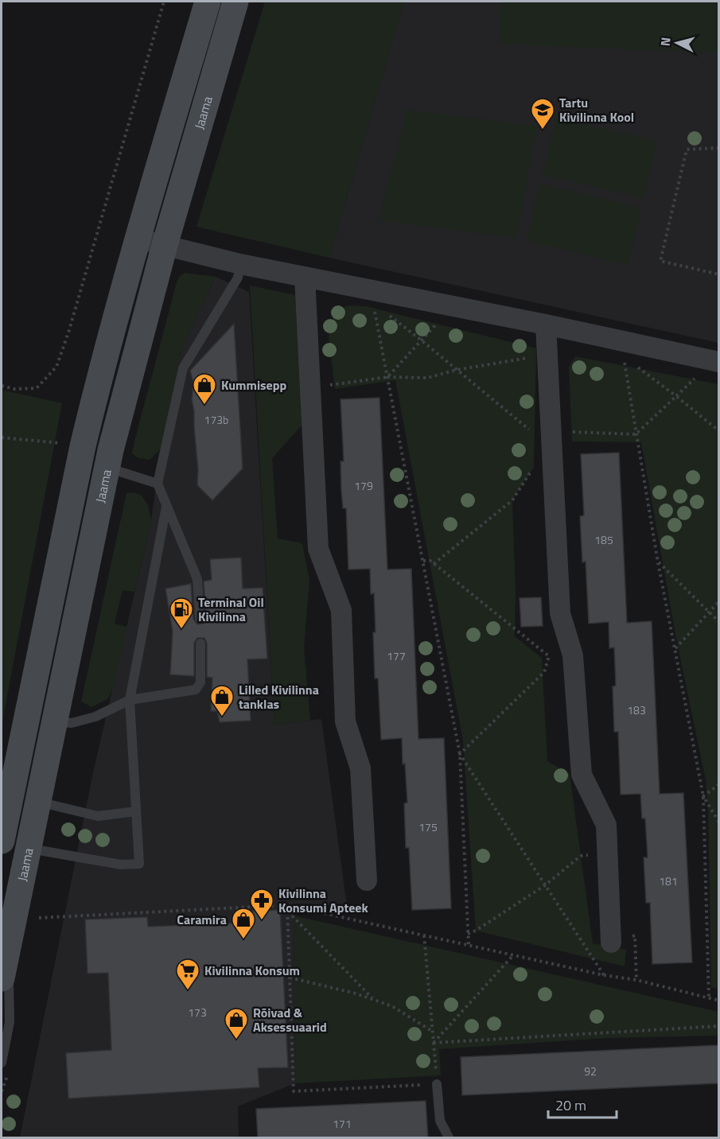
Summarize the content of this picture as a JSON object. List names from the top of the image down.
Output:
{
  "streets": {
    "main road": ["Jaama"]
  },
  "places": {
    "school or university": ["Tartu Kivilinna Kool"],
    "shop": [
      "Kummisepp",
      "Lilled Kivilinna tanklas",
      "Caramira",
      "Rõivad & Aksessuaarid"
    ],
    "fuel station": ["Terminal Oil Kivilinna"],
    "pharmacy": ["Kivilinna Konsumi Apteek"],
    "supermarket": ["Kivilinna Konsum"]
  },
  "house_numbers": [
    "173b",
    "179",
    "185",
    "177",
    "183",
    "175",
    "181",
    "173",
    "92",
    "171"
  ],
  "scale_bar": "20 m",
  "north": "left"
}
